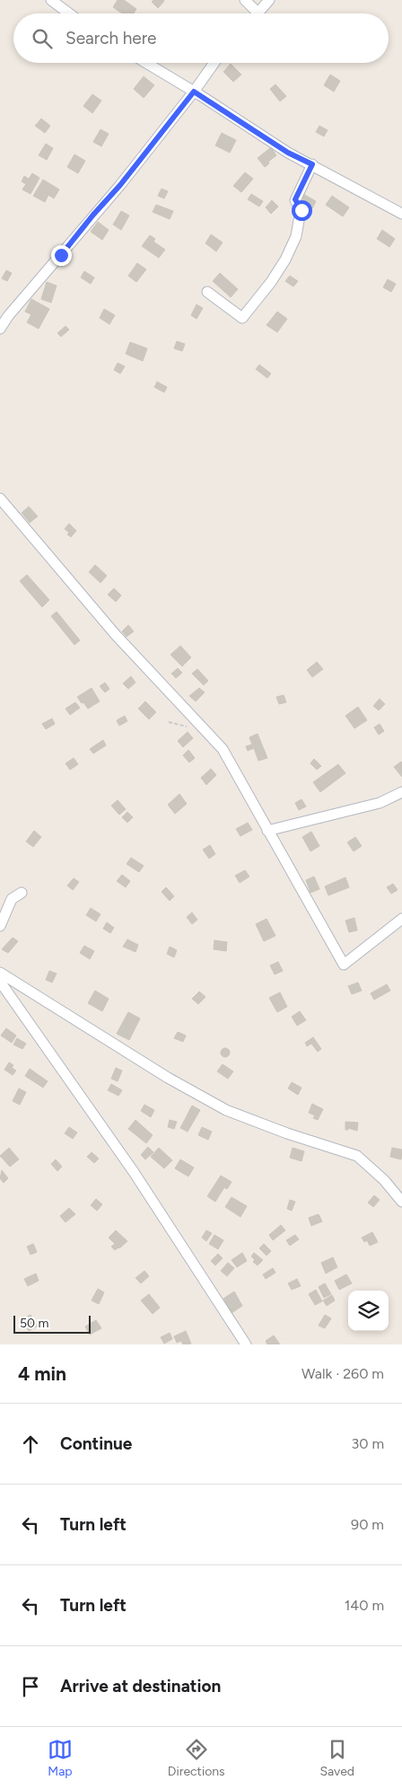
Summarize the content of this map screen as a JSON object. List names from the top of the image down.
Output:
{
  "scale_bar": "50 m",
  "page": {
    "search": "Search here",
    "scale": "50 m",
    "heading": ["4 min", "Walk · 260 m"],
    "list": [
      ["Continue", "30 m"],
      ["Turn left", "90 m"],
      ["Turn left", "140 m"],
      "Arrive at destination"
    ],
    "nav": ["Map", "Directions", "Saved"]
  }
}
